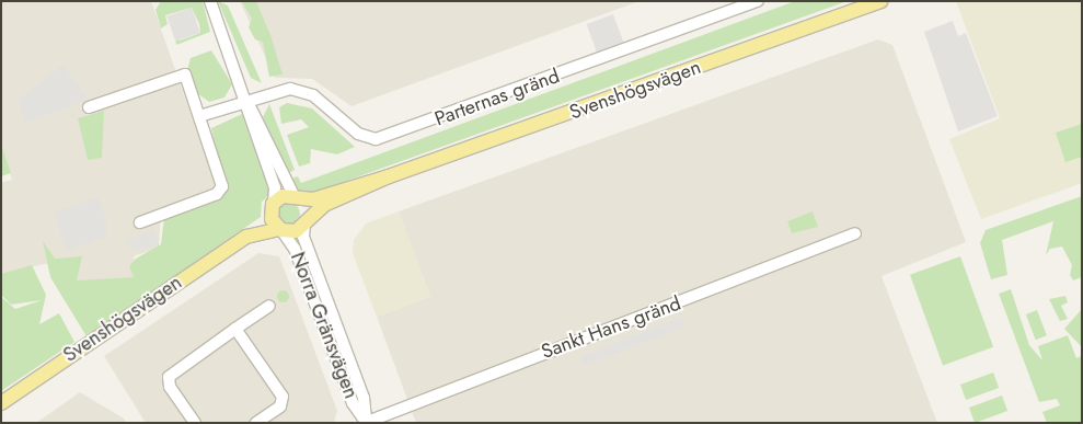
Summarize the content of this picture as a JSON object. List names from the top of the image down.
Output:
{
  "streets": {
    "main road": ["Svenshögsvägen"],
    "street": ["Parternas gränd", "Norra Gränsvägen", "Sankt Hans gränd"]
  },
  "crossings": [
    ["Svenshögsvägen", "Norra Gränsvägen"],
    ["Norra Gränsvägen", "Sankt Hans gränd"]
  ]
}
